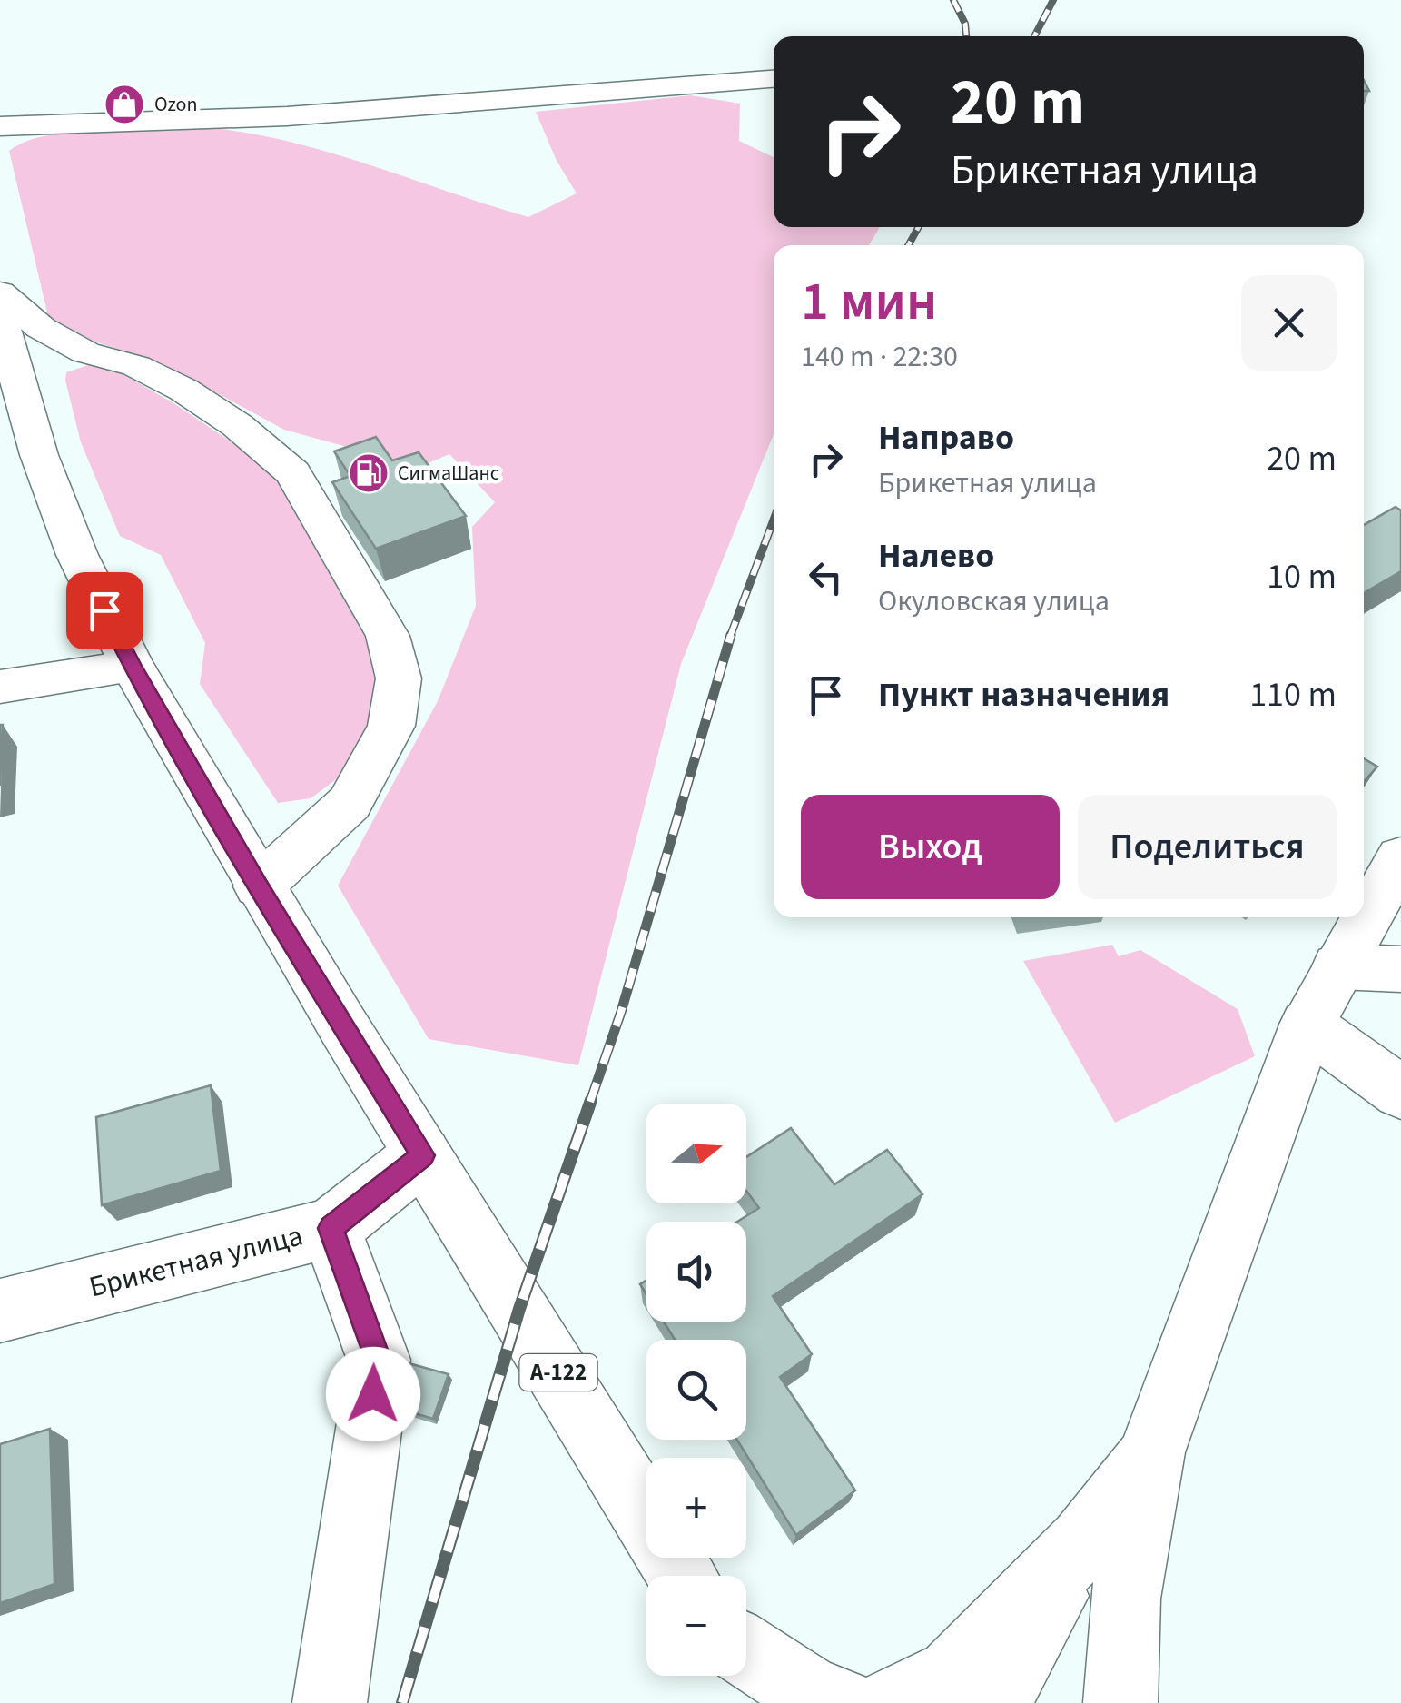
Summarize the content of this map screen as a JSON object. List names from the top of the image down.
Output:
{
  "streets": {
    "main road": ["Брикетная улица", "А-122"]
  },
  "crossings": [
    ["Брикетная улица", "А-122"]
  ],
  "places": {
    "shop": ["Ozon"],
    "fuel station": ["СигмаШанс"]
  },
  "north": "right",
  "page": {
    "turn": ["20 m", "Брикетная улица"],
    "heading": ["1 мин", "140 m · 22:30"],
    "list": [
      {
        "name": "Направо",
        "note": "Брикетная улица",
        "value": "20 m"
      },
      {
        "name": "Налево",
        "note": "Окуловская улица",
        "value": "10 m"
      },
      {
        "name": "Пункт назначения",
        "value": "110 m"
      }
    ],
    "buttons": ["Выход", "Поделиться"],
    "map_buttons": ["+", "−"]
  }
}
